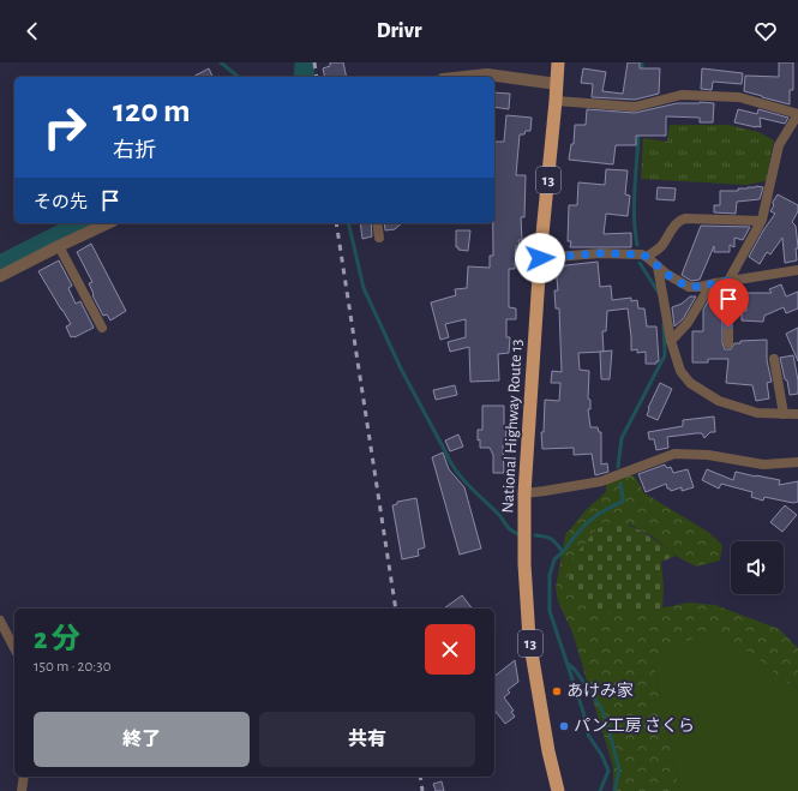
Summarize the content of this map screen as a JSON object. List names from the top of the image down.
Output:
{
  "streets": {
    "highway": ["13", "National Highway Route 13"]
  },
  "places": ["あけみ家", "パン工房 さくら"],
  "page": {
    "header": "Drivr",
    "turn": ["120 m", "右折"],
    "then": "その先",
    "heading": ["2 分", "150 m · 20:30"],
    "buttons": ["終了", "共有"]
  }
}
